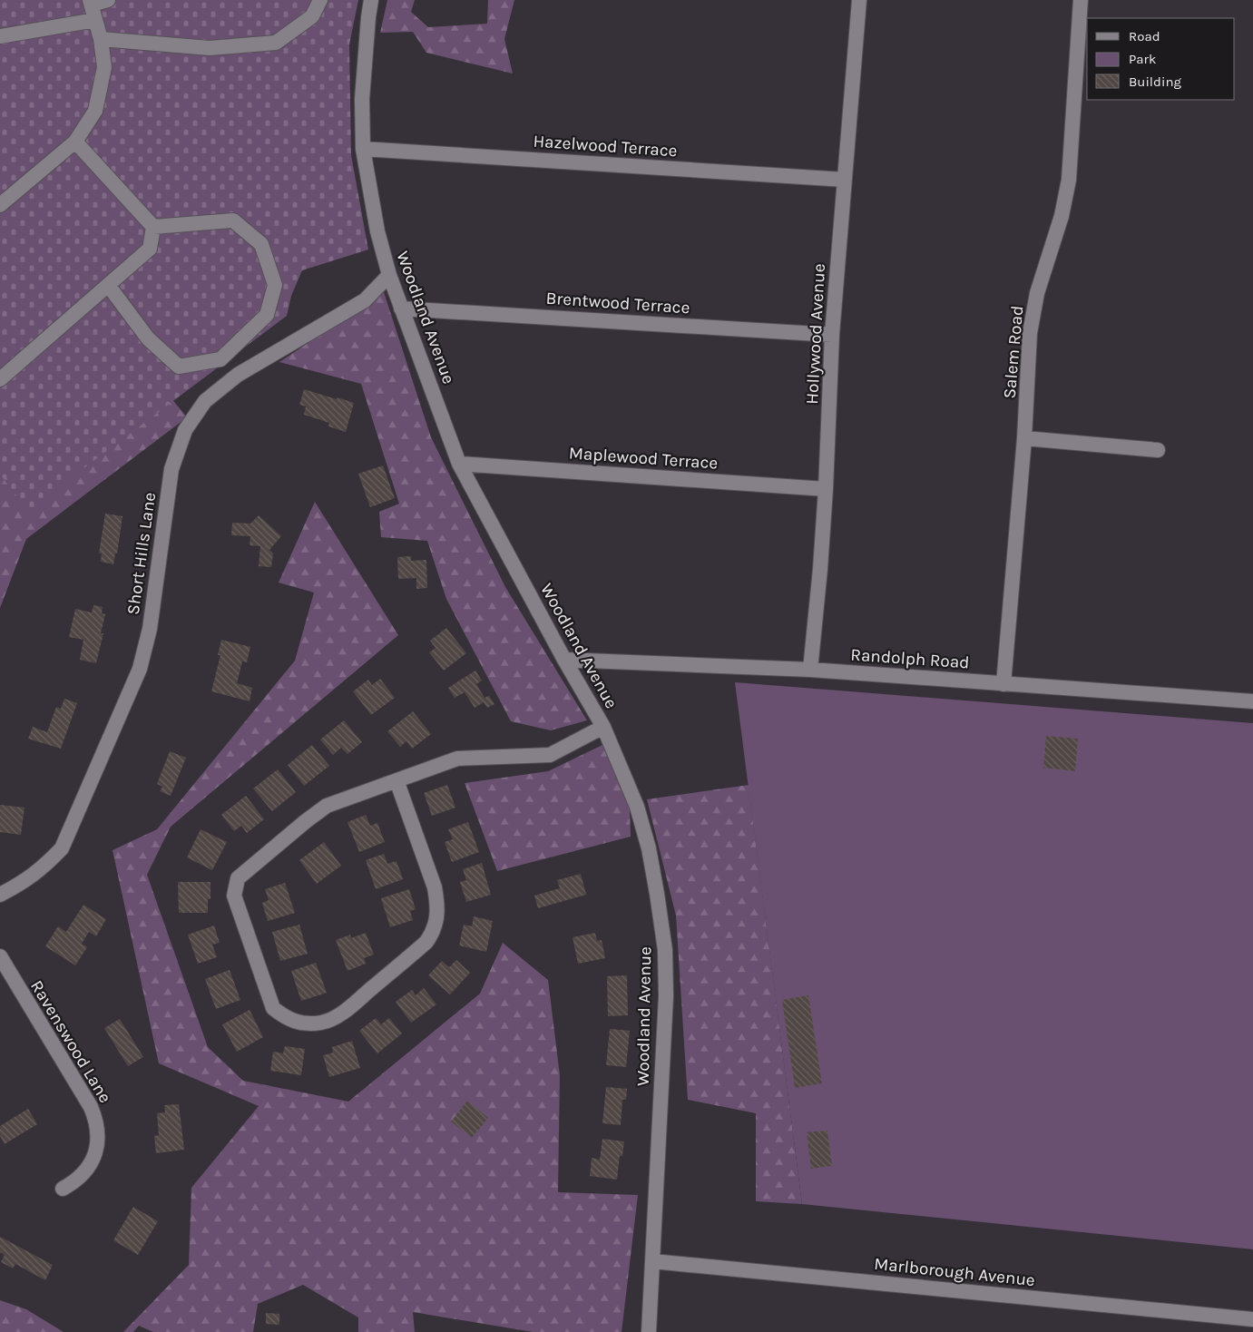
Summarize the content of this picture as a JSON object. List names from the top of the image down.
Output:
{
  "streets": {
    "street": [
      "Hazelwood Terrace",
      "Brentwood Terrace",
      "Woodland Avenue",
      "Hollywood Avenue",
      "Salem Road",
      "Maplewood Terrace",
      "Short Hills Lane",
      "Randolph Road",
      "Ravenswood Lane",
      "Marlborough Avenue"
    ]
  },
  "crossings": [
    ["Hazelwood Terrace", "Woodland Avenue"],
    ["Hazelwood Terrace", "Hollywood Avenue"],
    ["Brentwood Terrace", "Woodland Avenue"],
    ["Brentwood Terrace", "Hollywood Avenue"],
    ["Woodland Avenue", "Maplewood Terrace"],
    ["Woodland Avenue", "Short Hills Lane"],
    ["Woodland Avenue", "Randolph Road"],
    ["Woodland Avenue", "Marlborough Avenue"],
    ["Hollywood Avenue", "Maplewood Terrace"],
    ["Hollywood Avenue", "Randolph Road"],
    ["Salem Road", "Randolph Road"]
  ],
  "legend": ["Road", "Park", "Building"]
}
